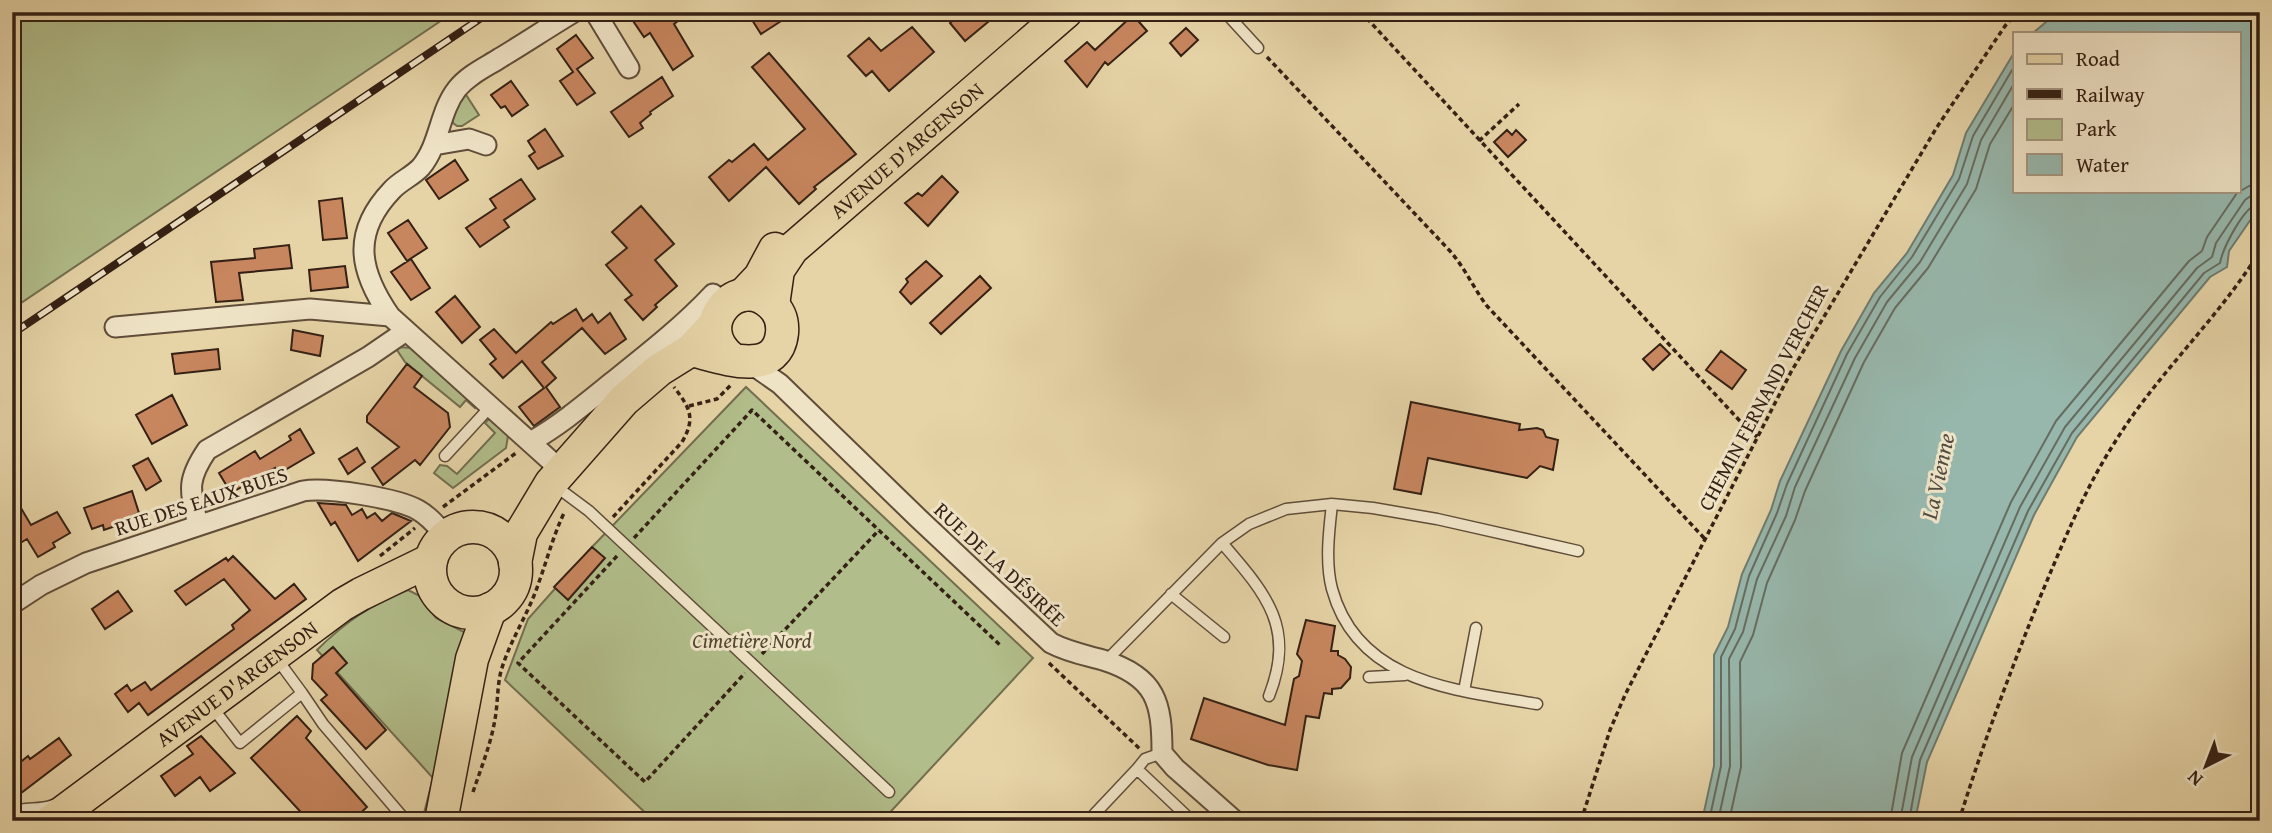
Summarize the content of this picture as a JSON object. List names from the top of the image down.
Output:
{
  "streets": {
    "main road": ["AVENUE D'ARGENSON"],
    "street": ["RUE DES EAUX BUES", "RUE DE LA DÉSIRÉE"],
    "path": ["CHEMIN FERNAND VERCHER"]
  },
  "crossings": [
    ["AVENUE D'ARGENSON", "RUE DES EAUX BUES"]
  ],
  "water": ["La Vienne"],
  "parks": ["Cimetière Nord"],
  "legend": [
    "Road",
    "Railway",
    "Park",
    "Water"
  ],
  "north": "bottom left"
}
